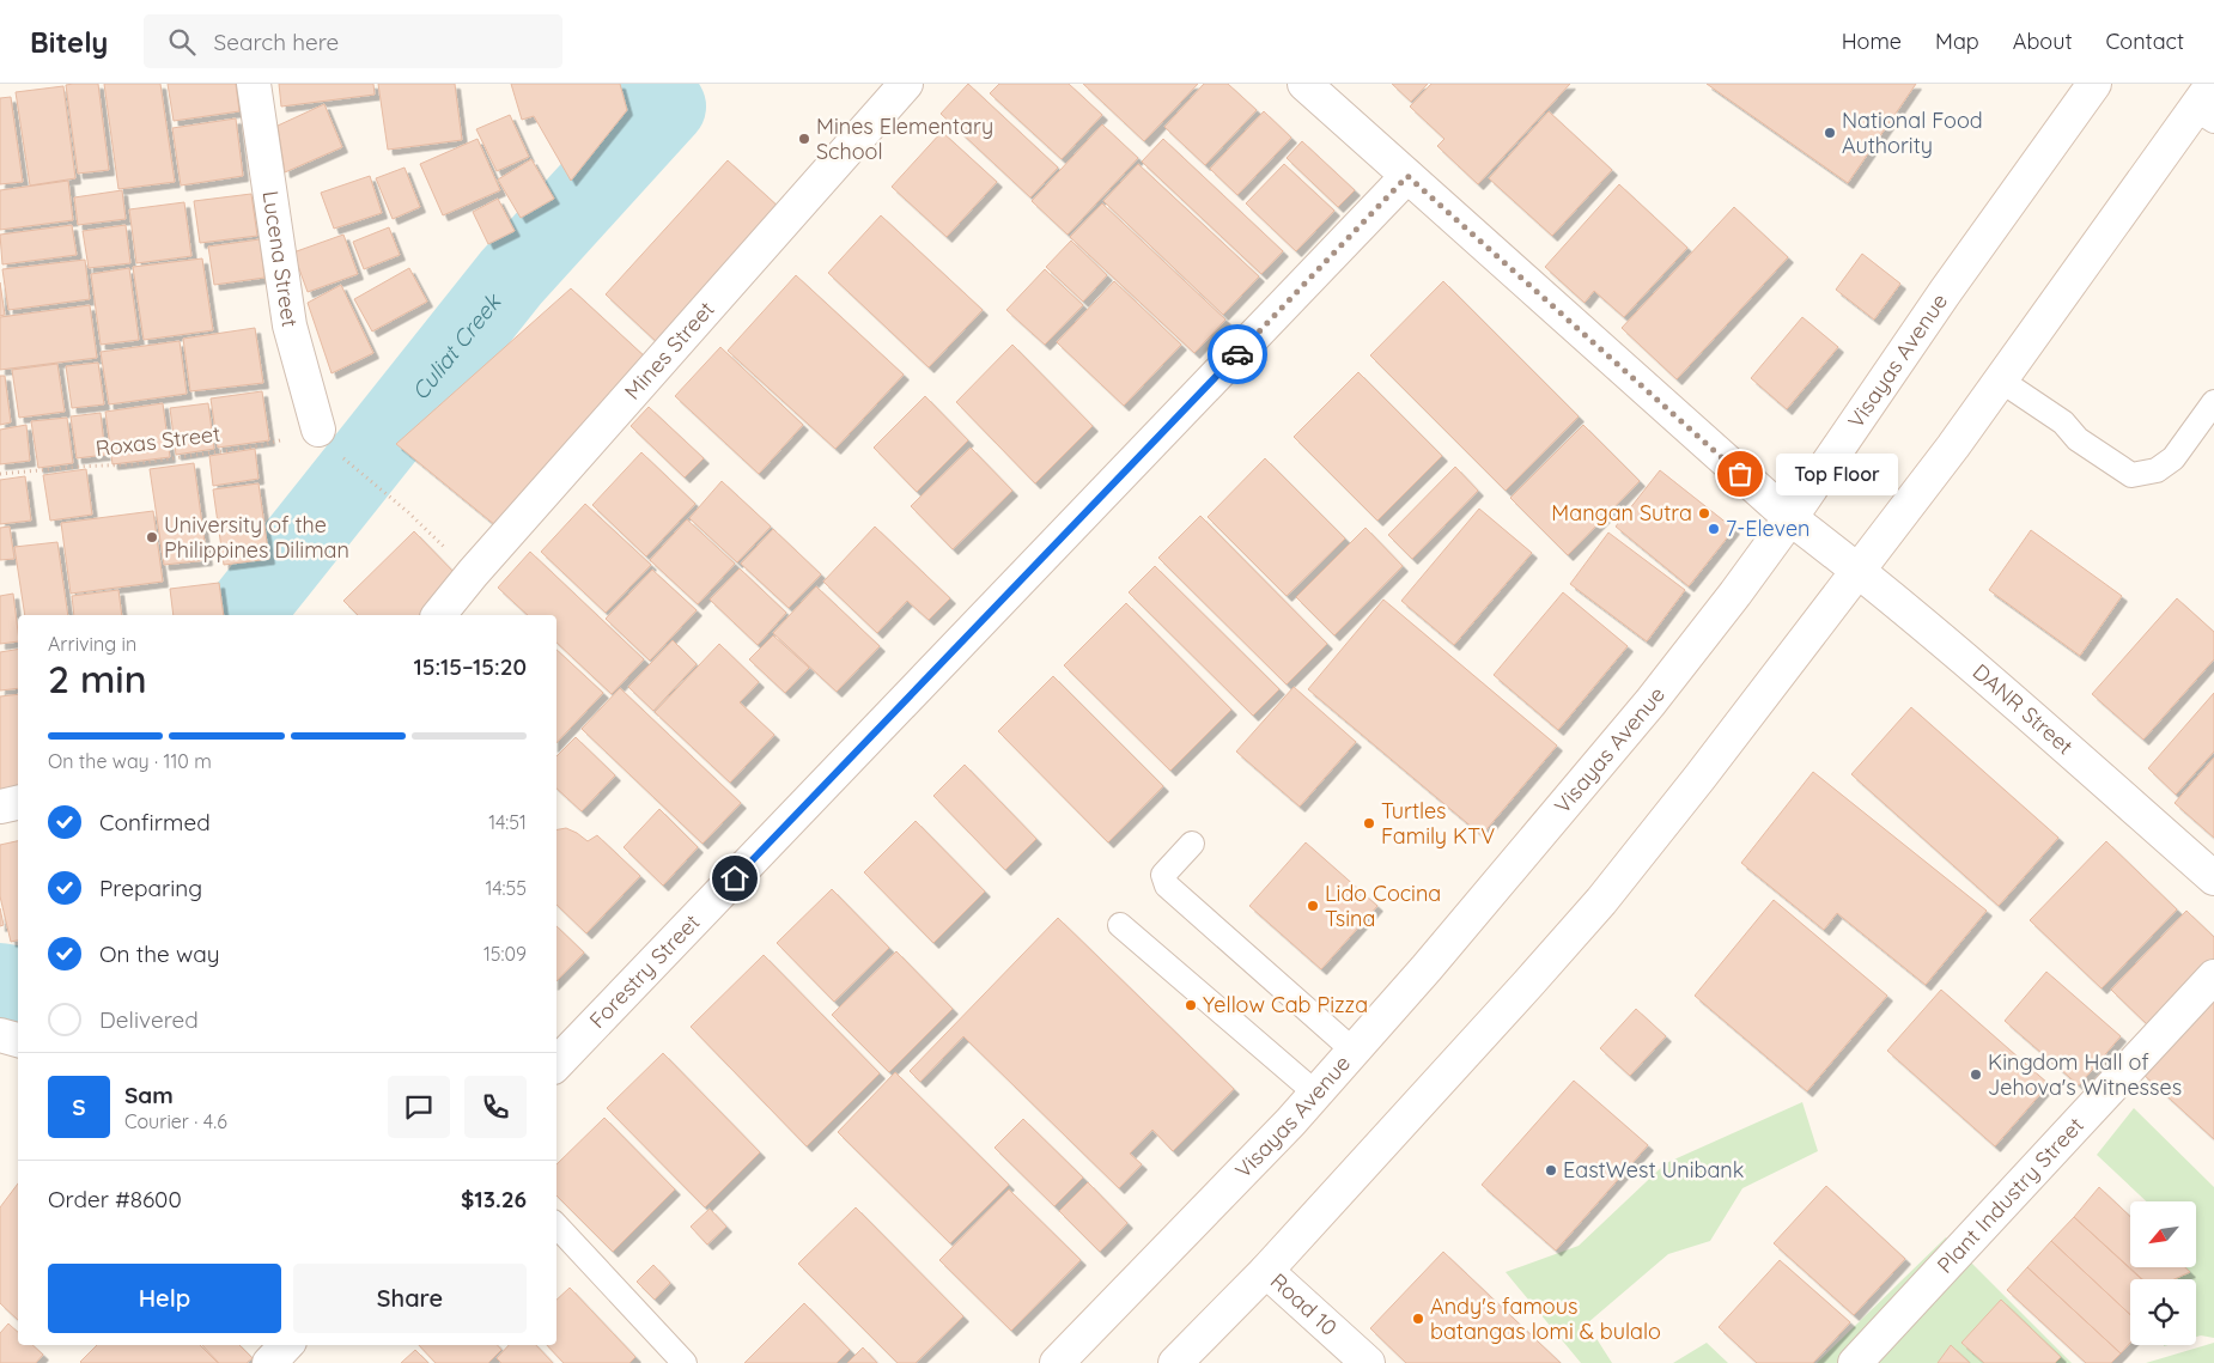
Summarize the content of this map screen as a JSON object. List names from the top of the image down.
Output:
{
  "streets": {
    "street": [
      "Lucena Street",
      "Mines Street",
      "Visayas Avenue",
      "DANR Street",
      "Forestry Street",
      "Plant Industry Street",
      "Road 10"
    ],
    "path": ["Roxas Street"]
  },
  "crossings": [
    ["Lucena Street", "Roxas Street"],
    ["Visayas Avenue", "DANR Street"],
    ["DANR Street", "Forestry Street"]
  ],
  "water": ["Culiat Creek"],
  "places": [
    "National Food Authority",
    "Mines Elementary School",
    "Top Floor",
    "Mangan Sutra",
    "7-Eleven",
    "University of the Philippines Diliman",
    "Turtles Family KTV",
    "Lido Cocina Tsina",
    "Yellow Cab Pizza",
    "Kingdom Hall of Jehova's Witnesses",
    "EastWest Unibank",
    "Andy's famous batangas lomi & bulalo"
  ],
  "north": "bottom left",
  "page": {
    "header": "Bitely",
    "search": "Search here",
    "nav": [
      "Home",
      "Map",
      "About",
      "Contact"
    ],
    "bubble": "Top Floor",
    "heading": ["2 min", "Arriving in", "15:15–15:20"],
    "panel": [
      "Sam",
      "Courier · 4.6",
      "Order #8600",
      "$13.26"
    ],
    "bar": "On the way · 110 m",
    "list": [
      ["Confirmed", "14:51"],
      ["Preparing", "14:55"],
      ["On the way", "15:09"],
      "Delivered"
    ],
    "round": "S",
    "buttons": ["Help", "Share"]
  }
}
